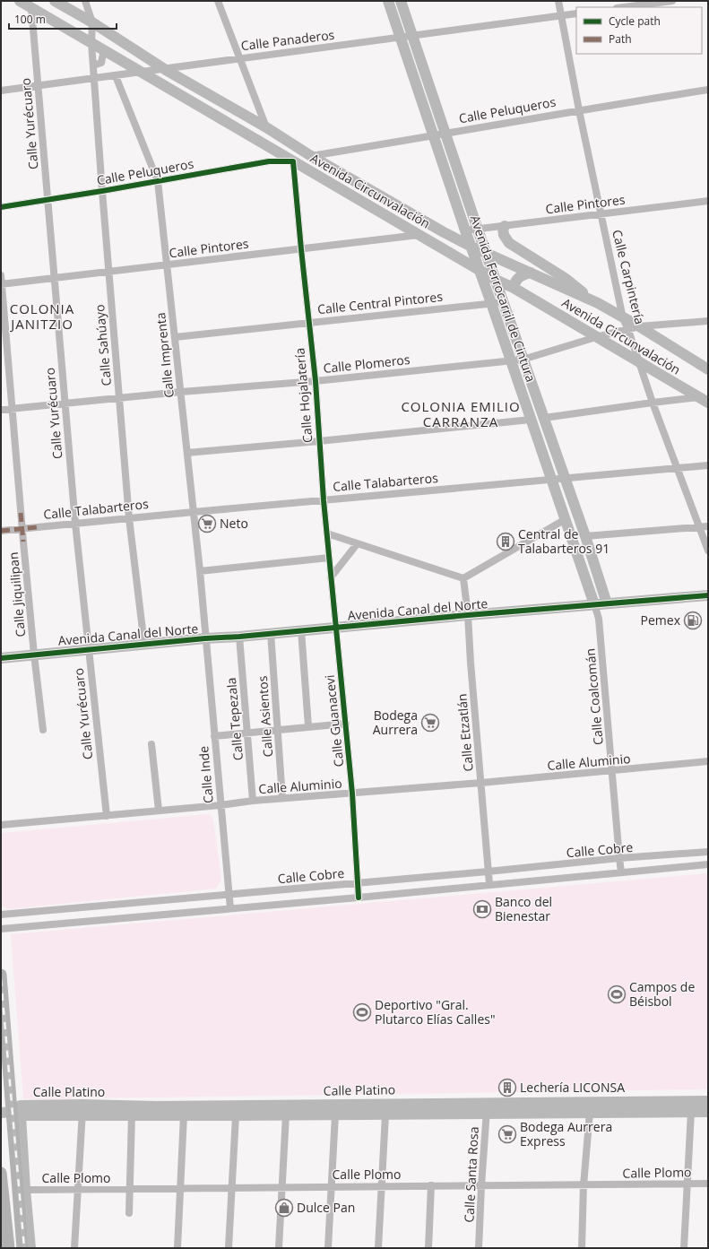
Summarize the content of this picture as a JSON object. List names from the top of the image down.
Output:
{
  "streets": {
    "street": [
      "Calle Panaderos",
      "Calle Peluqueros",
      "Calle Yurécuaro",
      "Avenida Circunvalación",
      "Calle Pintores",
      "Calle Carpintería",
      "Avenida Ferrocarril de Cintura",
      "Calle Central Pintores",
      "Calle Sahúayo",
      "Calle Imprenta",
      "Calle Plomeros",
      "Calle Hojalatería",
      "Calle Talabarteros",
      "Calle Jiquilipan",
      "Avenida Canal del Norte",
      "Calle Coalcomán",
      "Calle Asientos",
      "Calle Tepezala",
      "Calle Guanacevi",
      "Calle Etzatlán",
      "Calle Aluminio",
      "Calle Inde",
      "Calle Cobre",
      "Calle Platino",
      "Calle Plomo",
      "Calle Santa Rosa"
    ]
  },
  "crossings": [
    ["Calle Panaderos", "Calle Yurécuaro"],
    ["Calle Panaderos", "Avenida Circunvalación"],
    ["Calle Panaderos", "Calle Carpintería"],
    ["Calle Panaderos", "Avenida Ferrocarril de Cintura"],
    ["Calle Panaderos", "Calle Sahúayo"],
    ["Calle Panaderos", "Calle Imprenta"],
    ["Calle Peluqueros", "Calle Yurécuaro"],
    ["Calle Peluqueros", "Avenida Circunvalación"],
    ["Calle Peluqueros", "Calle Carpintería"],
    ["Calle Peluqueros", "Avenida Ferrocarril de Cintura"],
    ["Calle Peluqueros", "Calle Sahúayo"],
    ["Calle Peluqueros", "Calle Imprenta"],
    ["Calle Peluqueros", "Calle Hojalatería"],
    ["Calle Yurécuaro", "Avenida Circunvalación"],
    ["Calle Yurécuaro", "Calle Pintores"],
    ["Calle Yurécuaro", "Calle Plomeros"],
    ["Calle Yurécuaro", "Calle Talabarteros"],
    ["Calle Yurécuaro", "Avenida Canal del Norte"],
    ["Calle Yurécuaro", "Calle Aluminio"],
    ["Avenida Circunvalación", "Calle Pintores"],
    ["Avenida Circunvalación", "Calle Carpintería"],
    ["Avenida Circunvalación", "Avenida Ferrocarril de Cintura"],
    ["Avenida Circunvalación", "Calle Sahúayo"],
    ["Avenida Circunvalación", "Calle Plomeros"],
    ["Avenida Circunvalación", "Calle Hojalatería"],
    ["Calle Pintores", "Calle Carpintería"],
    ["Calle Pintores", "Avenida Ferrocarril de Cintura"],
    ["Calle Pintores", "Calle Sahúayo"],
    ["Calle Pintores", "Calle Imprenta"],
    ["Calle Pintores", "Calle Hojalatería"],
    ["Calle Pintores", "Calle Jiquilipan"],
    ["Calle Carpintería", "Calle Plomeros"],
    ["Calle Carpintería", "Calle Talabarteros"],
    ["Avenida Ferrocarril de Cintura", "Calle Central Pintores"],
    ["Avenida Ferrocarril de Cintura", "Calle Plomeros"],
    ["Avenida Ferrocarril de Cintura", "Calle Talabarteros"],
    ["Avenida Ferrocarril de Cintura", "Avenida Canal del Norte"],
    ["Avenida Ferrocarril de Cintura", "Calle Coalcomán"],
    ["Calle Central Pintores", "Calle Imprenta"],
    ["Calle Central Pintores", "Calle Hojalatería"],
    ["Calle Sahúayo", "Calle Plomeros"],
    ["Calle Sahúayo", "Calle Talabarteros"],
    ["Calle Sahúayo", "Avenida Canal del Norte"],
    ["Calle Imprenta", "Calle Plomeros"],
    ["Calle Imprenta", "Calle Talabarteros"],
    ["Calle Imprenta", "Avenida Canal del Norte"],
    ["Calle Imprenta", "Calle Inde"],
    ["Calle Plomeros", "Calle Hojalatería"],
    ["Calle Plomeros", "Calle Jiquilipan"],
    ["Calle Hojalatería", "Calle Talabarteros"],
    ["Calle Hojalatería", "Avenida Canal del Norte"],
    ["Calle Hojalatería", "Calle Guanacevi"],
    ["Calle Talabarteros", "Calle Jiquilipan"],
    ["Calle Jiquilipan", "Avenida Canal del Norte"],
    ["Avenida Canal del Norte", "Calle Coalcomán"],
    ["Avenida Canal del Norte", "Calle Asientos"],
    ["Avenida Canal del Norte", "Calle Tepezala"],
    ["Avenida Canal del Norte", "Calle Guanacevi"],
    ["Avenida Canal del Norte", "Calle Etzatlán"],
    ["Avenida Canal del Norte", "Calle Inde"],
    ["Calle Coalcomán", "Calle Aluminio"],
    ["Calle Coalcomán", "Calle Cobre"],
    ["Calle Asientos", "Calle Aluminio"],
    ["Calle Tepezala", "Calle Aluminio"],
    ["Calle Guanacevi", "Calle Aluminio"],
    ["Calle Guanacevi", "Calle Cobre"],
    ["Calle Etzatlán", "Calle Aluminio"],
    ["Calle Etzatlán", "Calle Cobre"],
    ["Calle Aluminio", "Calle Inde"],
    ["Calle Inde", "Calle Cobre"],
    ["Calle Platino", "Calle Santa Rosa"],
    ["Calle Plomo", "Calle Santa Rosa"]
  ],
  "districts": ["COLONIA JANITZIO", "COLONIA EMILIO CARRANZA"],
  "places": {
    "supermarket": ["Neto", "Bodega Aurrera", "Bodega Aurrera Express"],
    "building": ["Central de Talabarteros 91", "Lechería LICONSA"],
    "fuel station": ["Pemex"],
    "bank": ["Banco del Bienestar"],
    "sports": ["Campos de Béisbol", "Deportivo \"Gral. Plutarco Elías Calles\""],
    "shop": ["Dulce Pan"]
  },
  "legend": ["Cycle path", "Path"],
  "scale_bar": "100 m"
}
